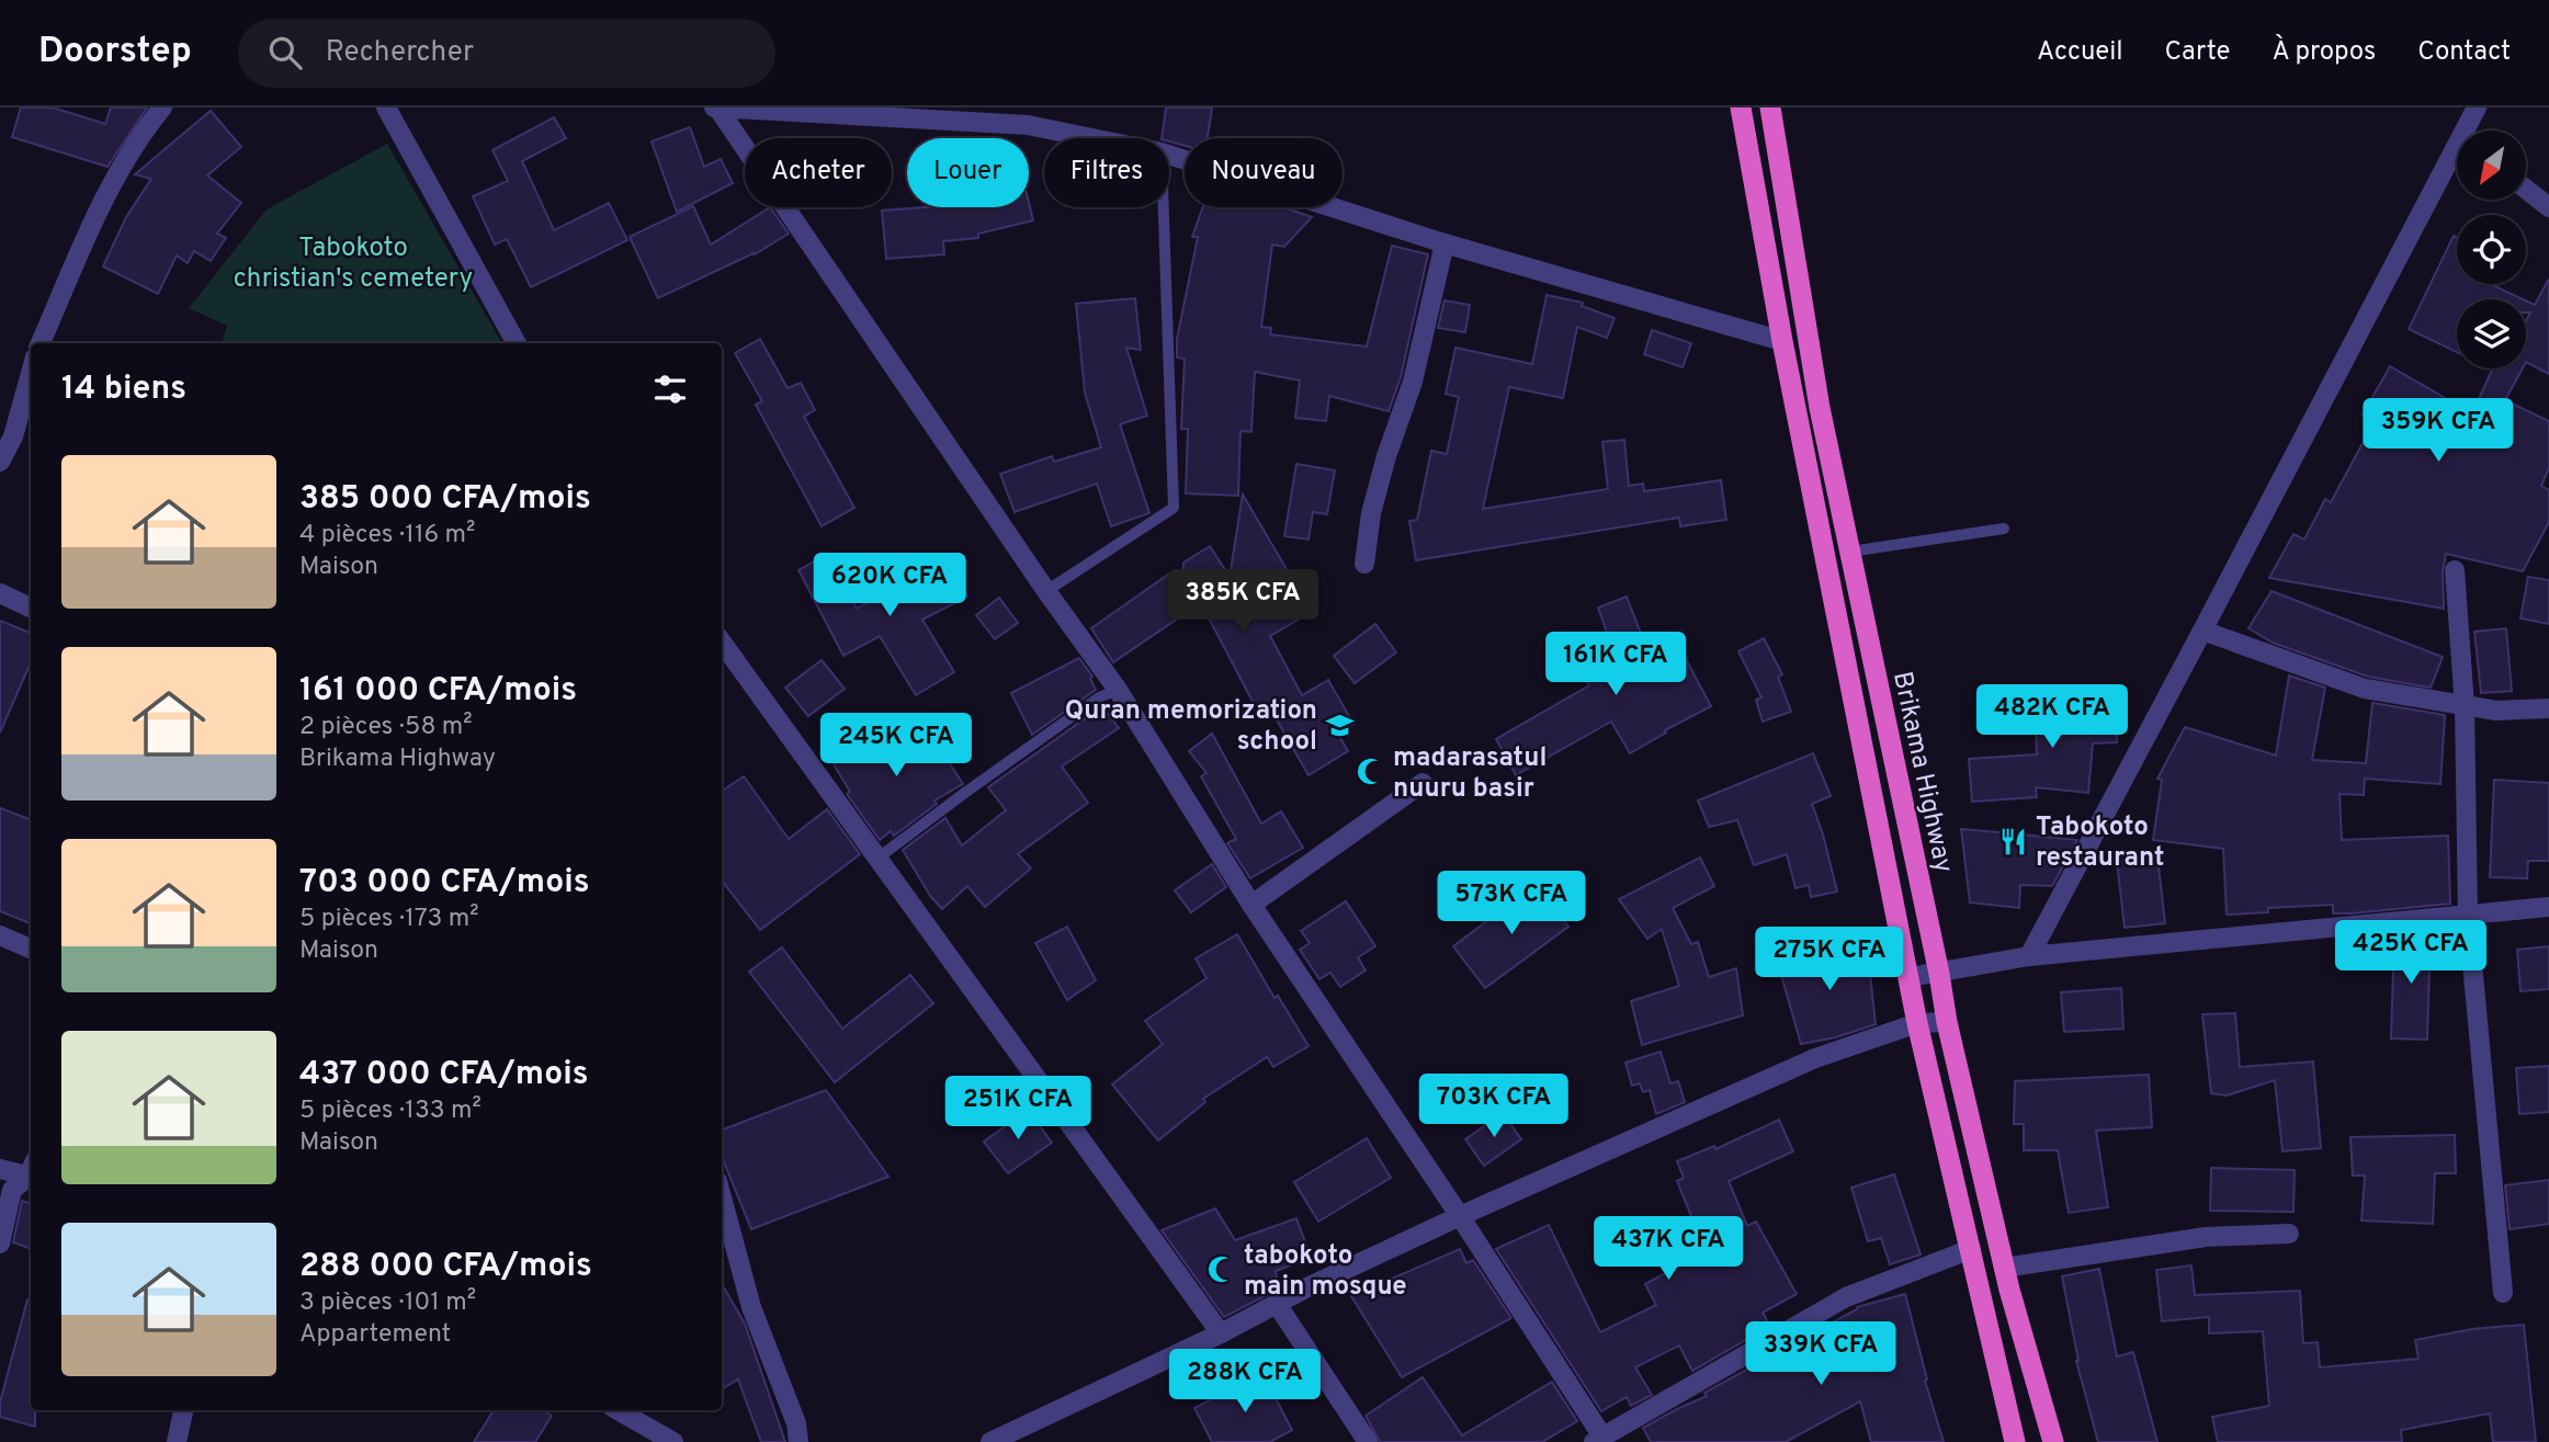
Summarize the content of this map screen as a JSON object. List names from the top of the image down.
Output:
{
  "streets": {
    "highway": ["Brikama Highway"]
  },
  "parks": ["Tabokoto christian's cemetery"],
  "places": {
    "school or university": ["Quran memorization school"],
    "mosque": ["madarasatul nuuru basir", "tabokoto main mosque"],
    "restaurant": ["Tabokoto restaurant"]
  },
  "north": "bottom left",
  "page": {
    "header": "Doorstep",
    "search": "Rechercher",
    "nav": [
      "Accueil",
      "Carte",
      "À propos",
      "Contact"
    ],
    "chip": [
      "Acheter",
      "Louer",
      "Filtres",
      "Nouveau"
    ],
    "heading": "14 biens",
    "price": [
      "359K CFA",
      "620K CFA",
      "385K CFA",
      "161K CFA",
      "482K CFA",
      "245K CFA",
      "573K CFA",
      "425K CFA",
      "275K CFA",
      "703K CFA",
      "251K CFA",
      "437K CFA",
      "339K CFA",
      "288K CFA"
    ],
    "list": [
      {
        "name": "385 000 CFA/mois",
        "note": "4 pièces · 116 m² · Maison"
      },
      {
        "name": "161 000 CFA/mois",
        "note": "2 pièces · 58 m² · Brikama Highway"
      },
      {
        "name": "703 000 CFA/mois",
        "note": "5 pièces · 173 m² · Maison"
      },
      {
        "name": "437 000 CFA/mois",
        "note": "5 pièces · 133 m² · Maison"
      },
      {
        "name": "288 000 CFA/mois",
        "note": "3 pièces · 101 m² · Appartement"
      }
    ]
  }
}
